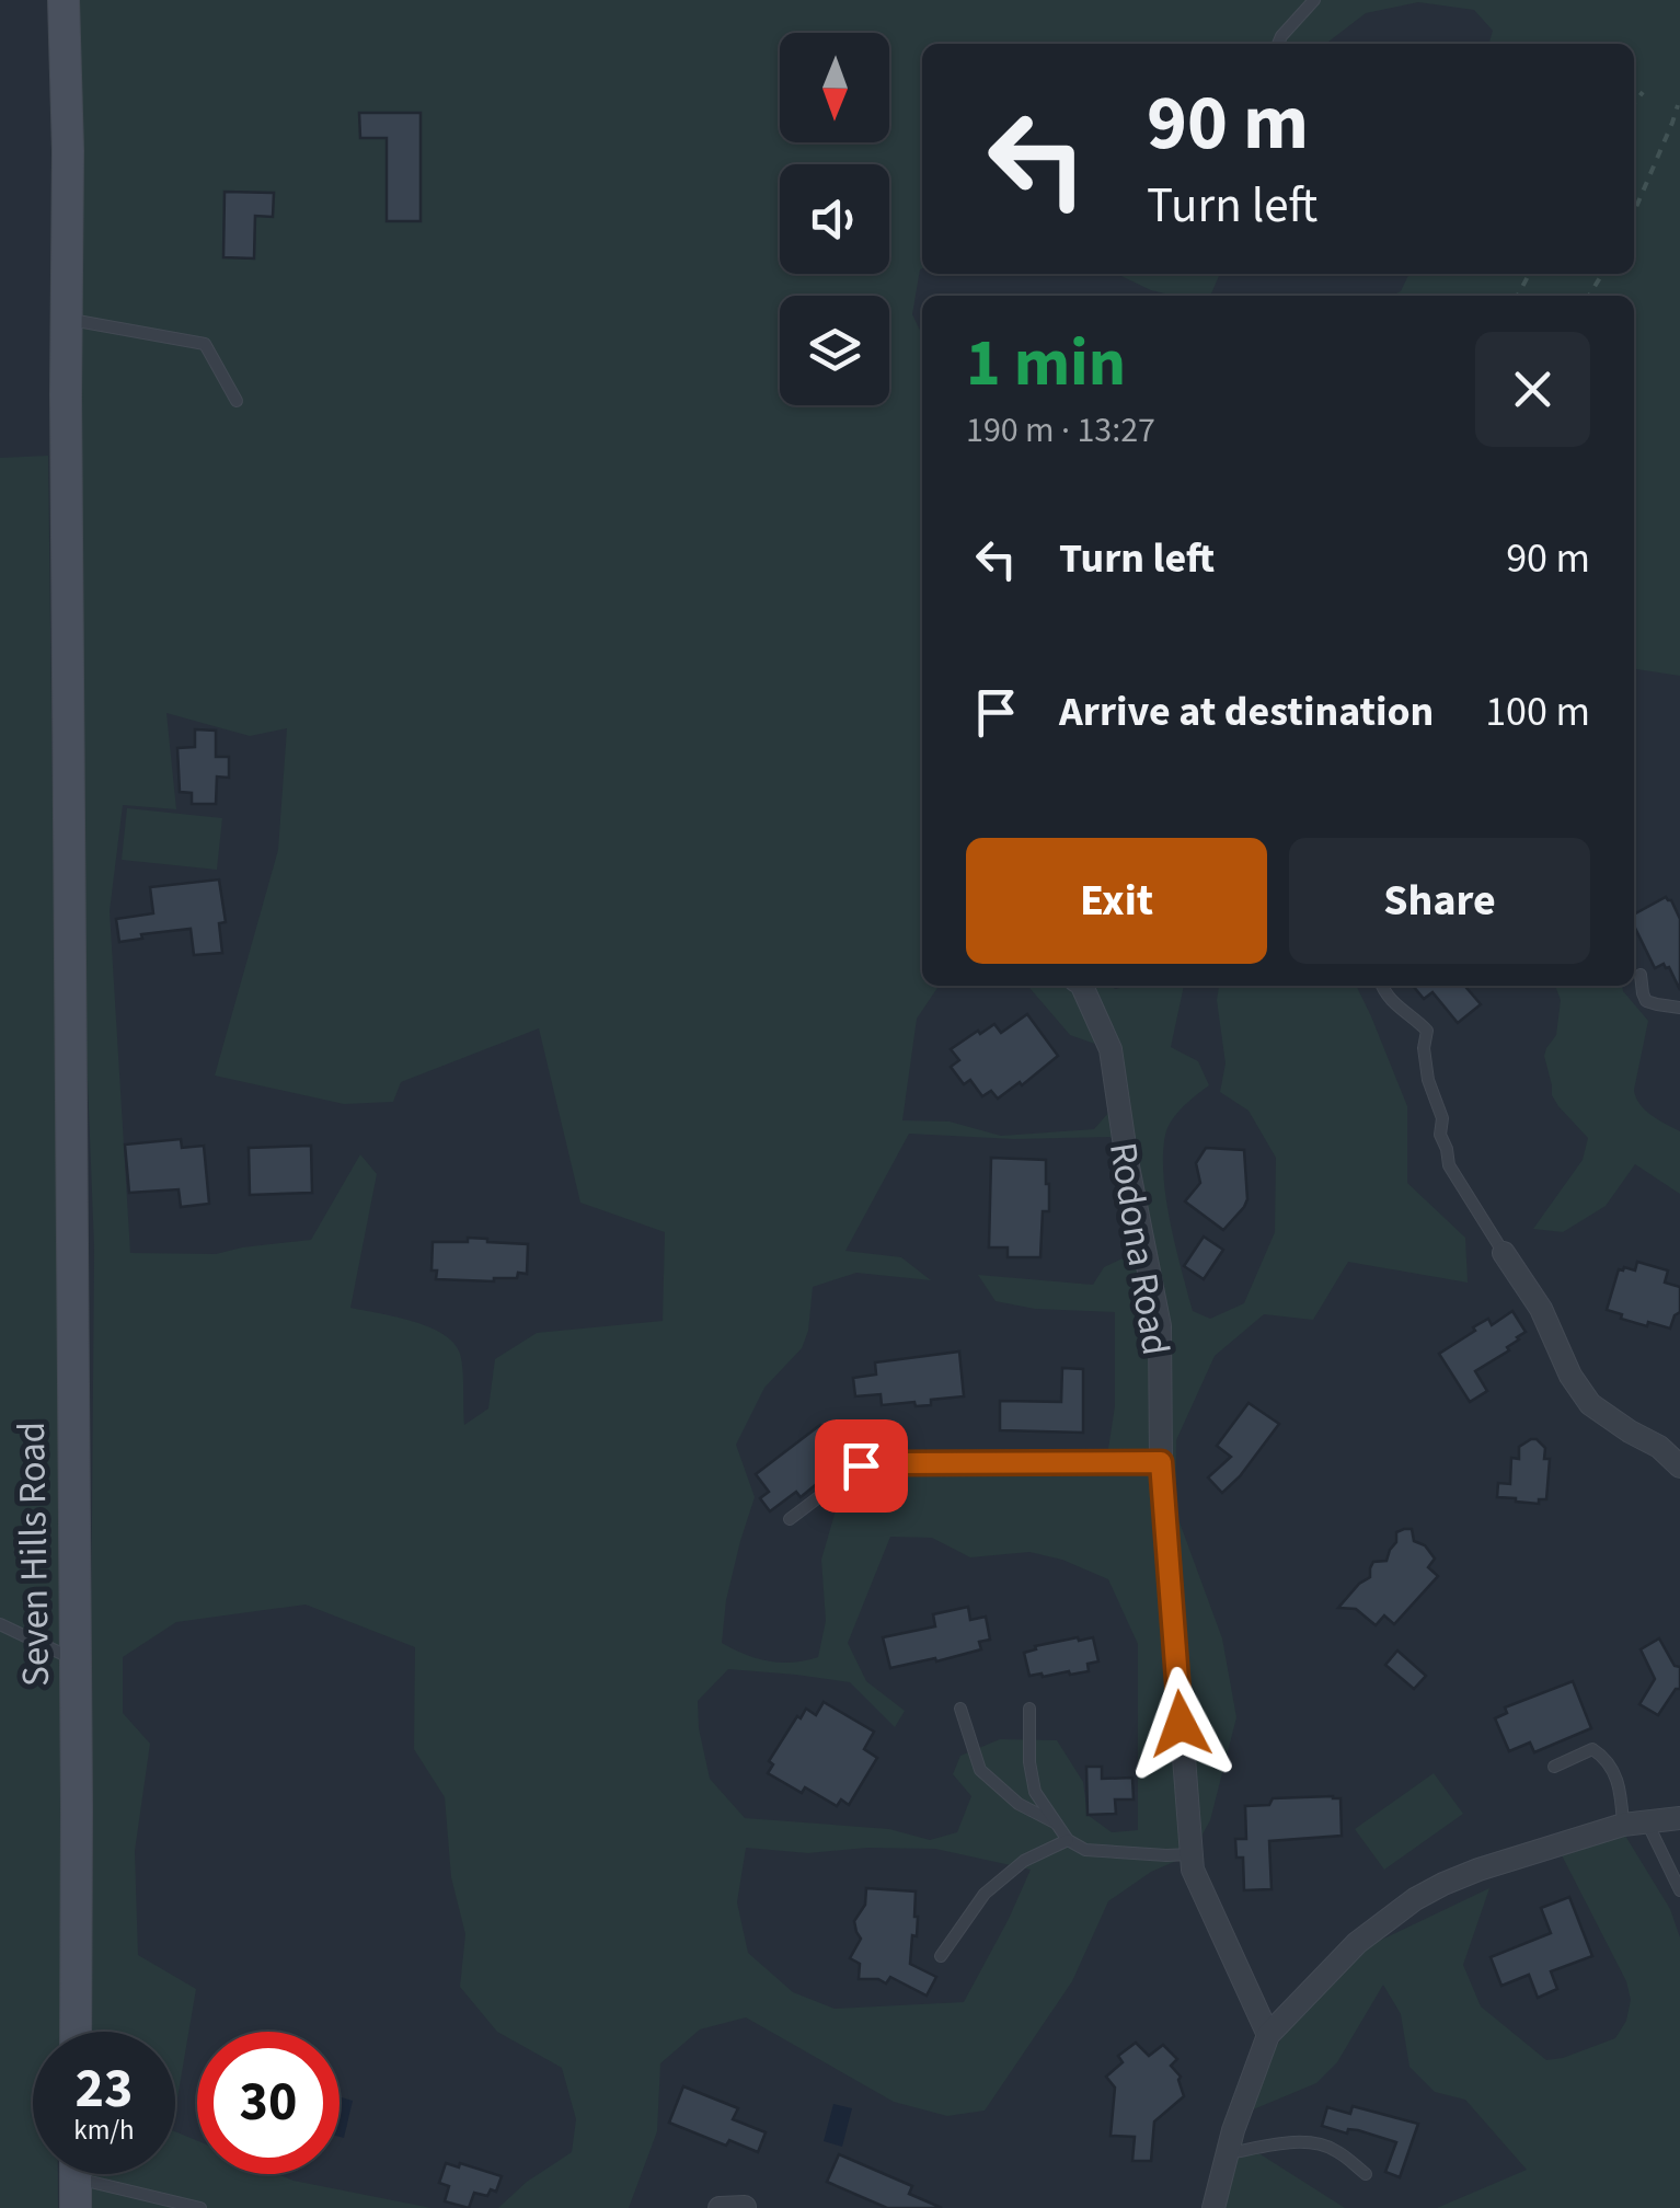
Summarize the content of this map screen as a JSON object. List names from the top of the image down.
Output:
{
  "streets": {
    "main road": ["Seven Hills Road"],
    "street": ["Rodona Road"]
  },
  "north": "bottom",
  "page": {
    "turn": ["90 m", "Turn left"],
    "heading": ["1 min", "190 m · 13:27"],
    "list": [
      {
        "name": "Turn left",
        "value": "90 m"
      },
      {
        "name": "Arrive at destination",
        "value": "100 m"
      }
    ],
    "buttons": ["Exit", "Share"],
    "speed": "23 km/h",
    "limit": "30"
  }
}
